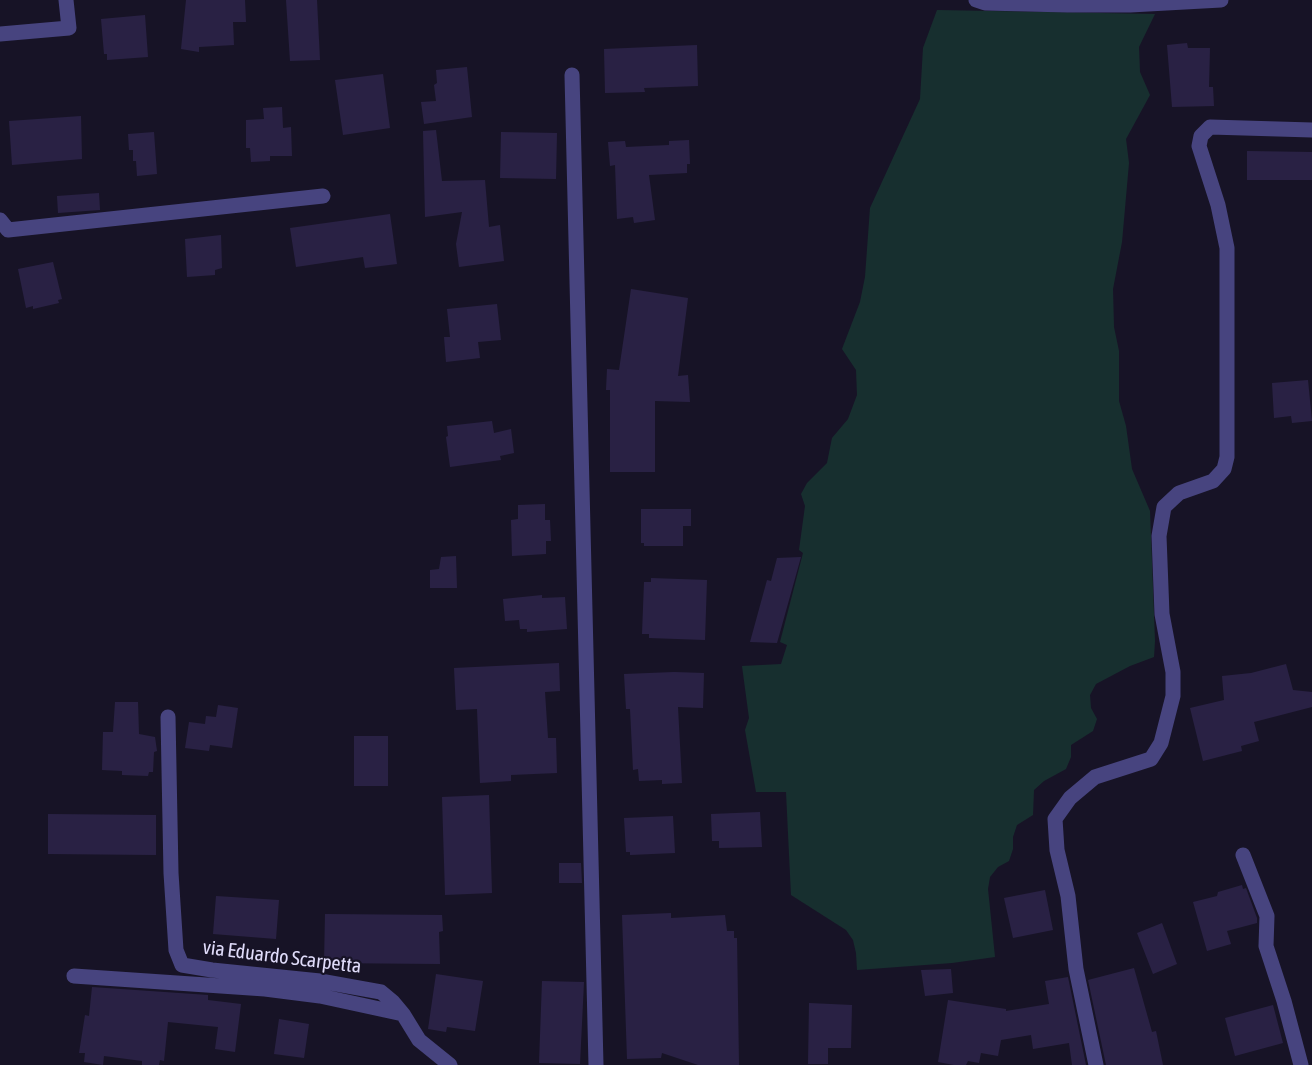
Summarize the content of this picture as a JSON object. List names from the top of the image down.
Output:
{
  "streets": {
    "street": ["via Eduardo Scarpetta"]
  }
}
